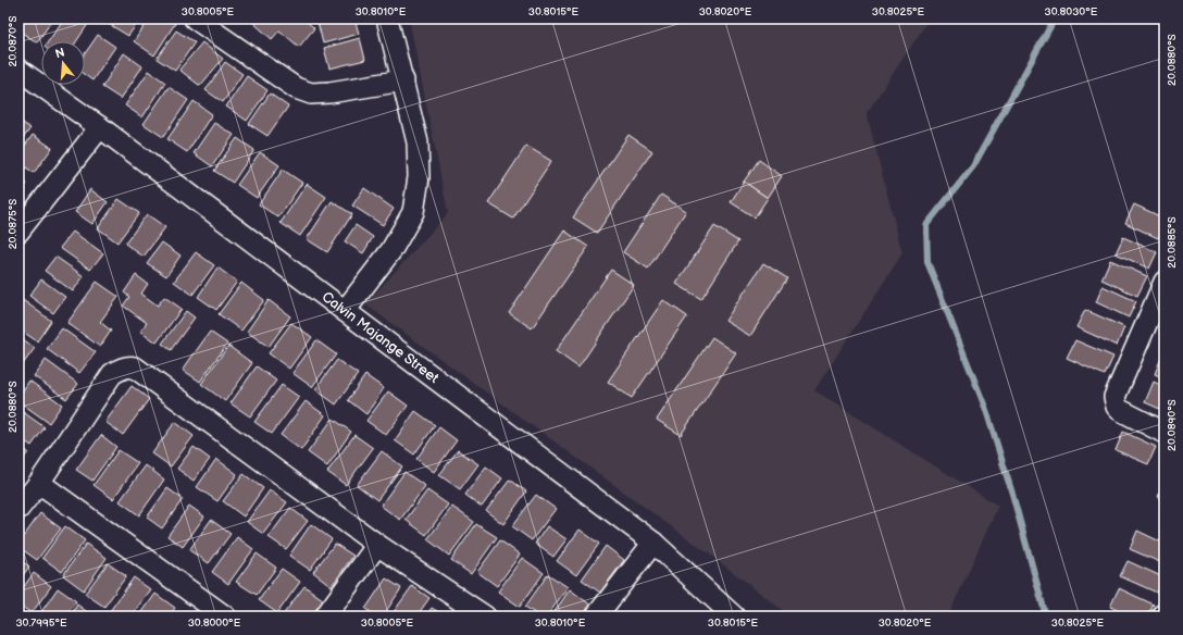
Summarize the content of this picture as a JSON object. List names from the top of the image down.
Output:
{
  "streets": {
    "street": ["Calvin Majange Street"]
  },
  "north": "top",
  "coordinates": [
    "30.8005°E",
    "30.8010°E",
    "30.8015°E",
    "30.8020°E",
    "30.8025°E",
    "30.8030°E",
    "20.0870°S",
    "20.0880°S",
    "20.0875°S",
    "20.0885°S",
    "20.0890°S",
    "30.7995°E",
    "30.8000°E"
  ]
}
